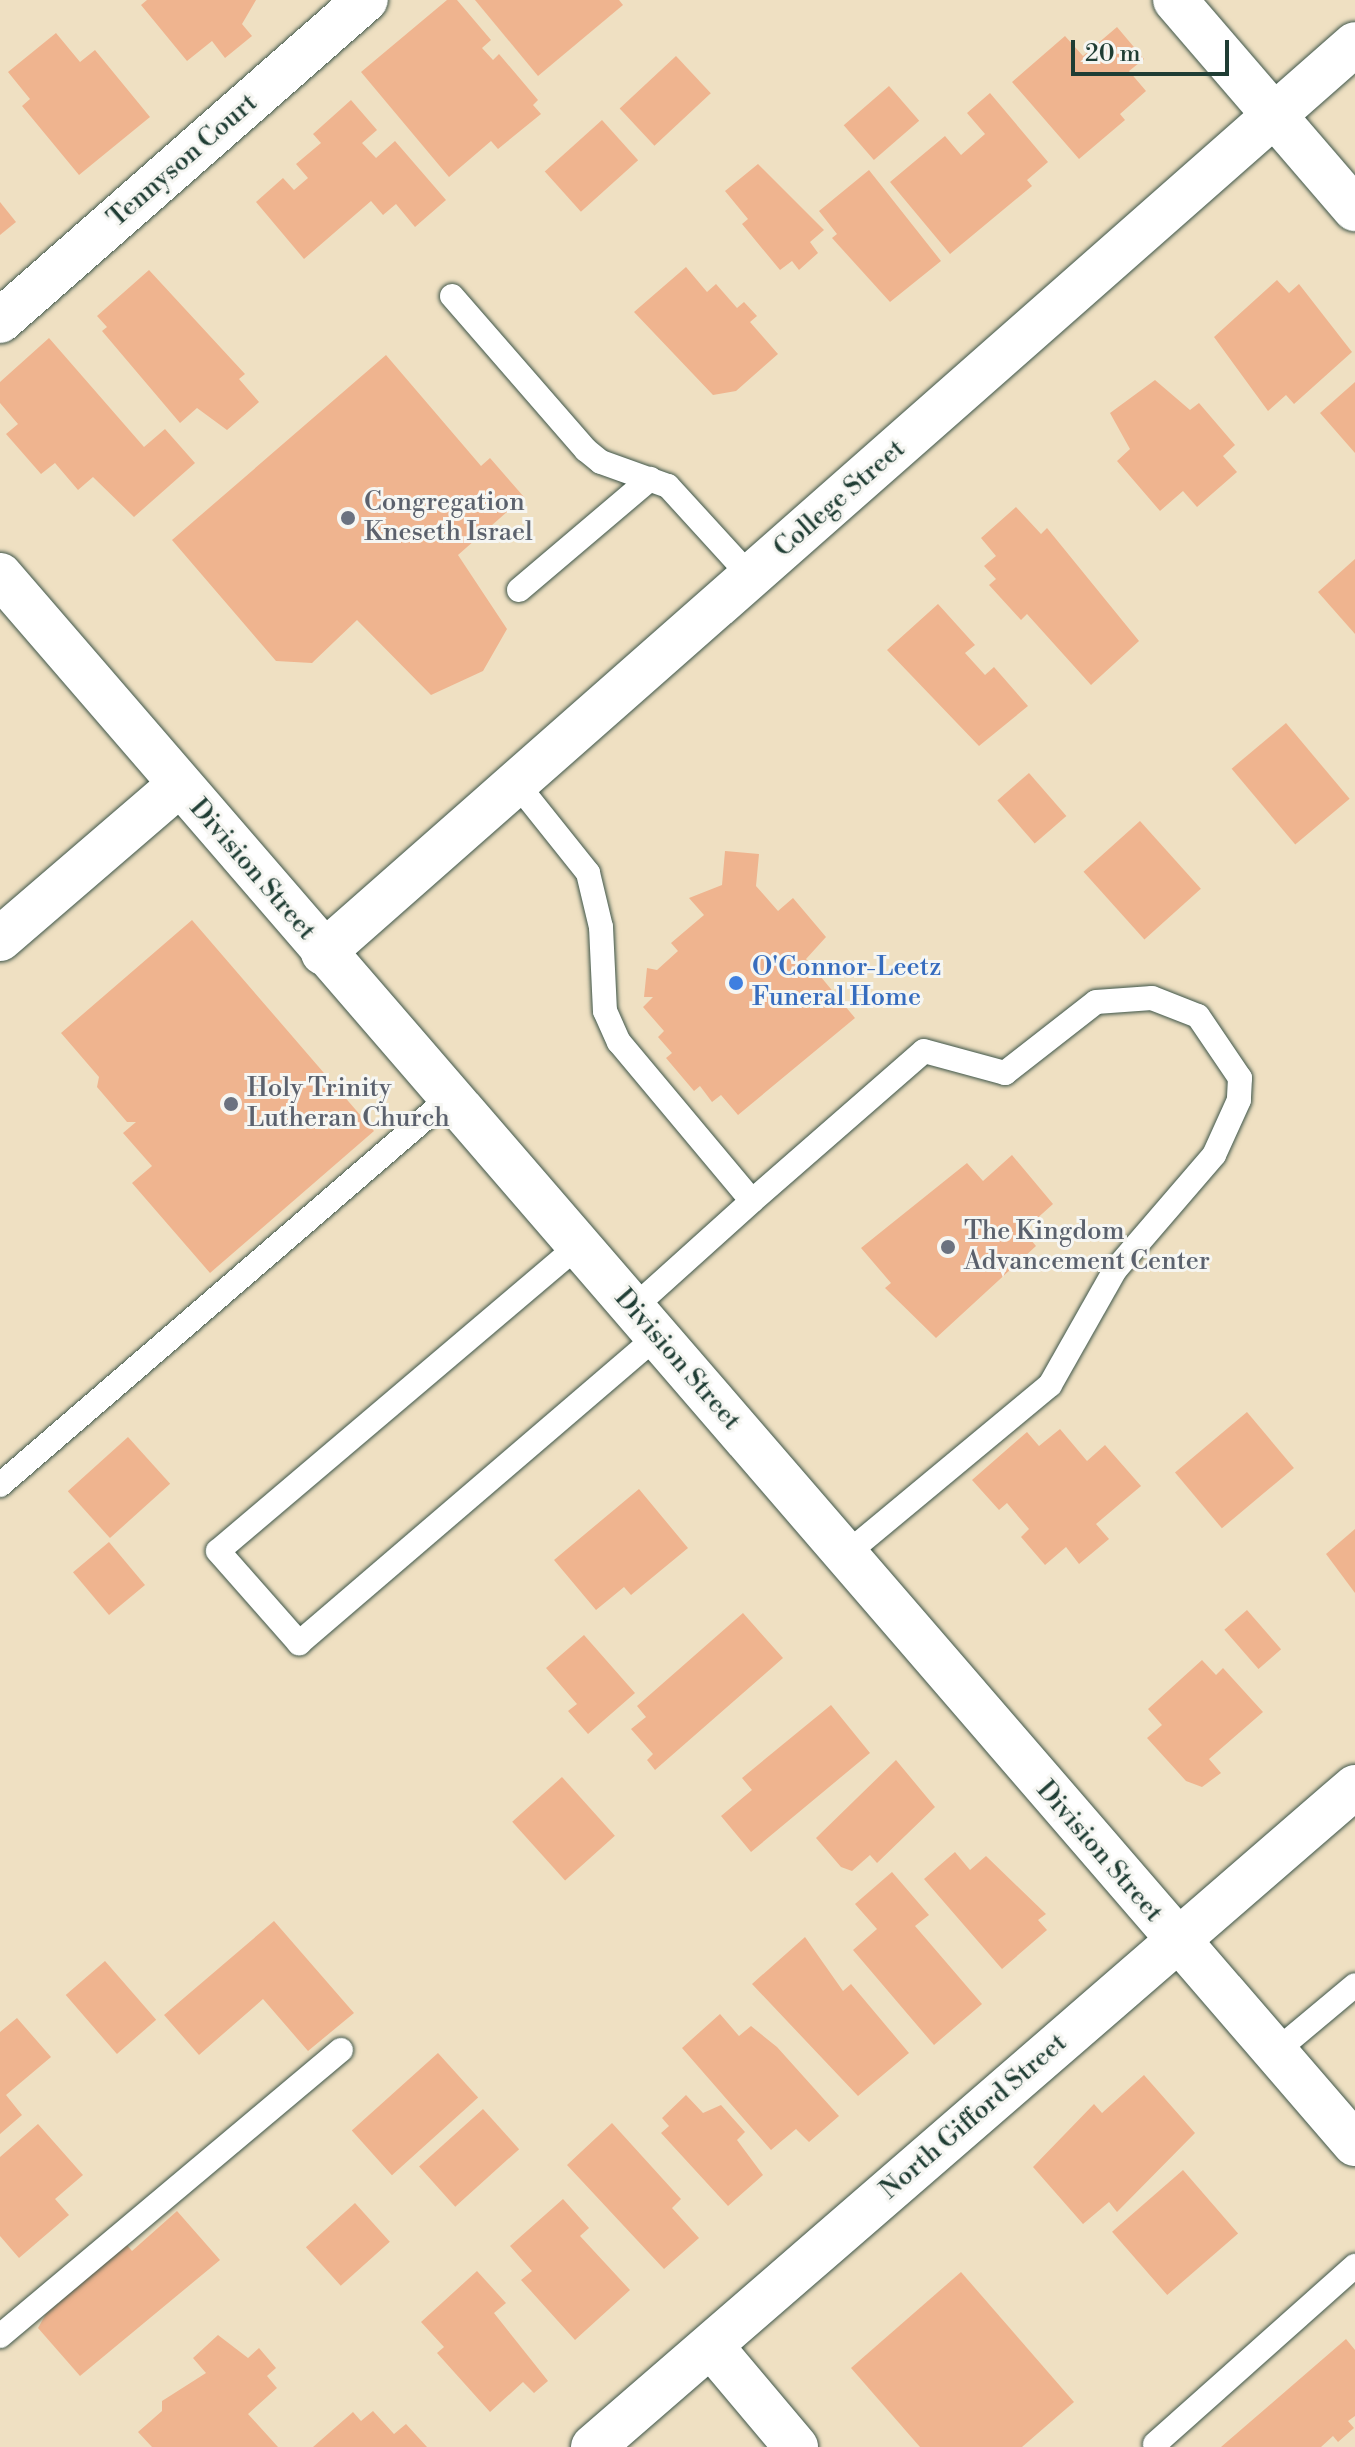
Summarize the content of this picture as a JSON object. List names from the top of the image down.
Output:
{
  "streets": {
    "street": [
      "Tennyson Court",
      "College Street",
      "Division Street",
      "North Gifford Street"
    ]
  },
  "crossings": [
    ["College Street", "Division Street"],
    ["Division Street", "North Gifford Street"]
  ],
  "places": [
    "Congregation Kneseth Israel",
    "O'Connor-Leetz Funeral Home",
    "Holy Trinity Lutheran Church",
    "The Kingdom Advancement Center"
  ],
  "scale_bar": "20 m"
}
